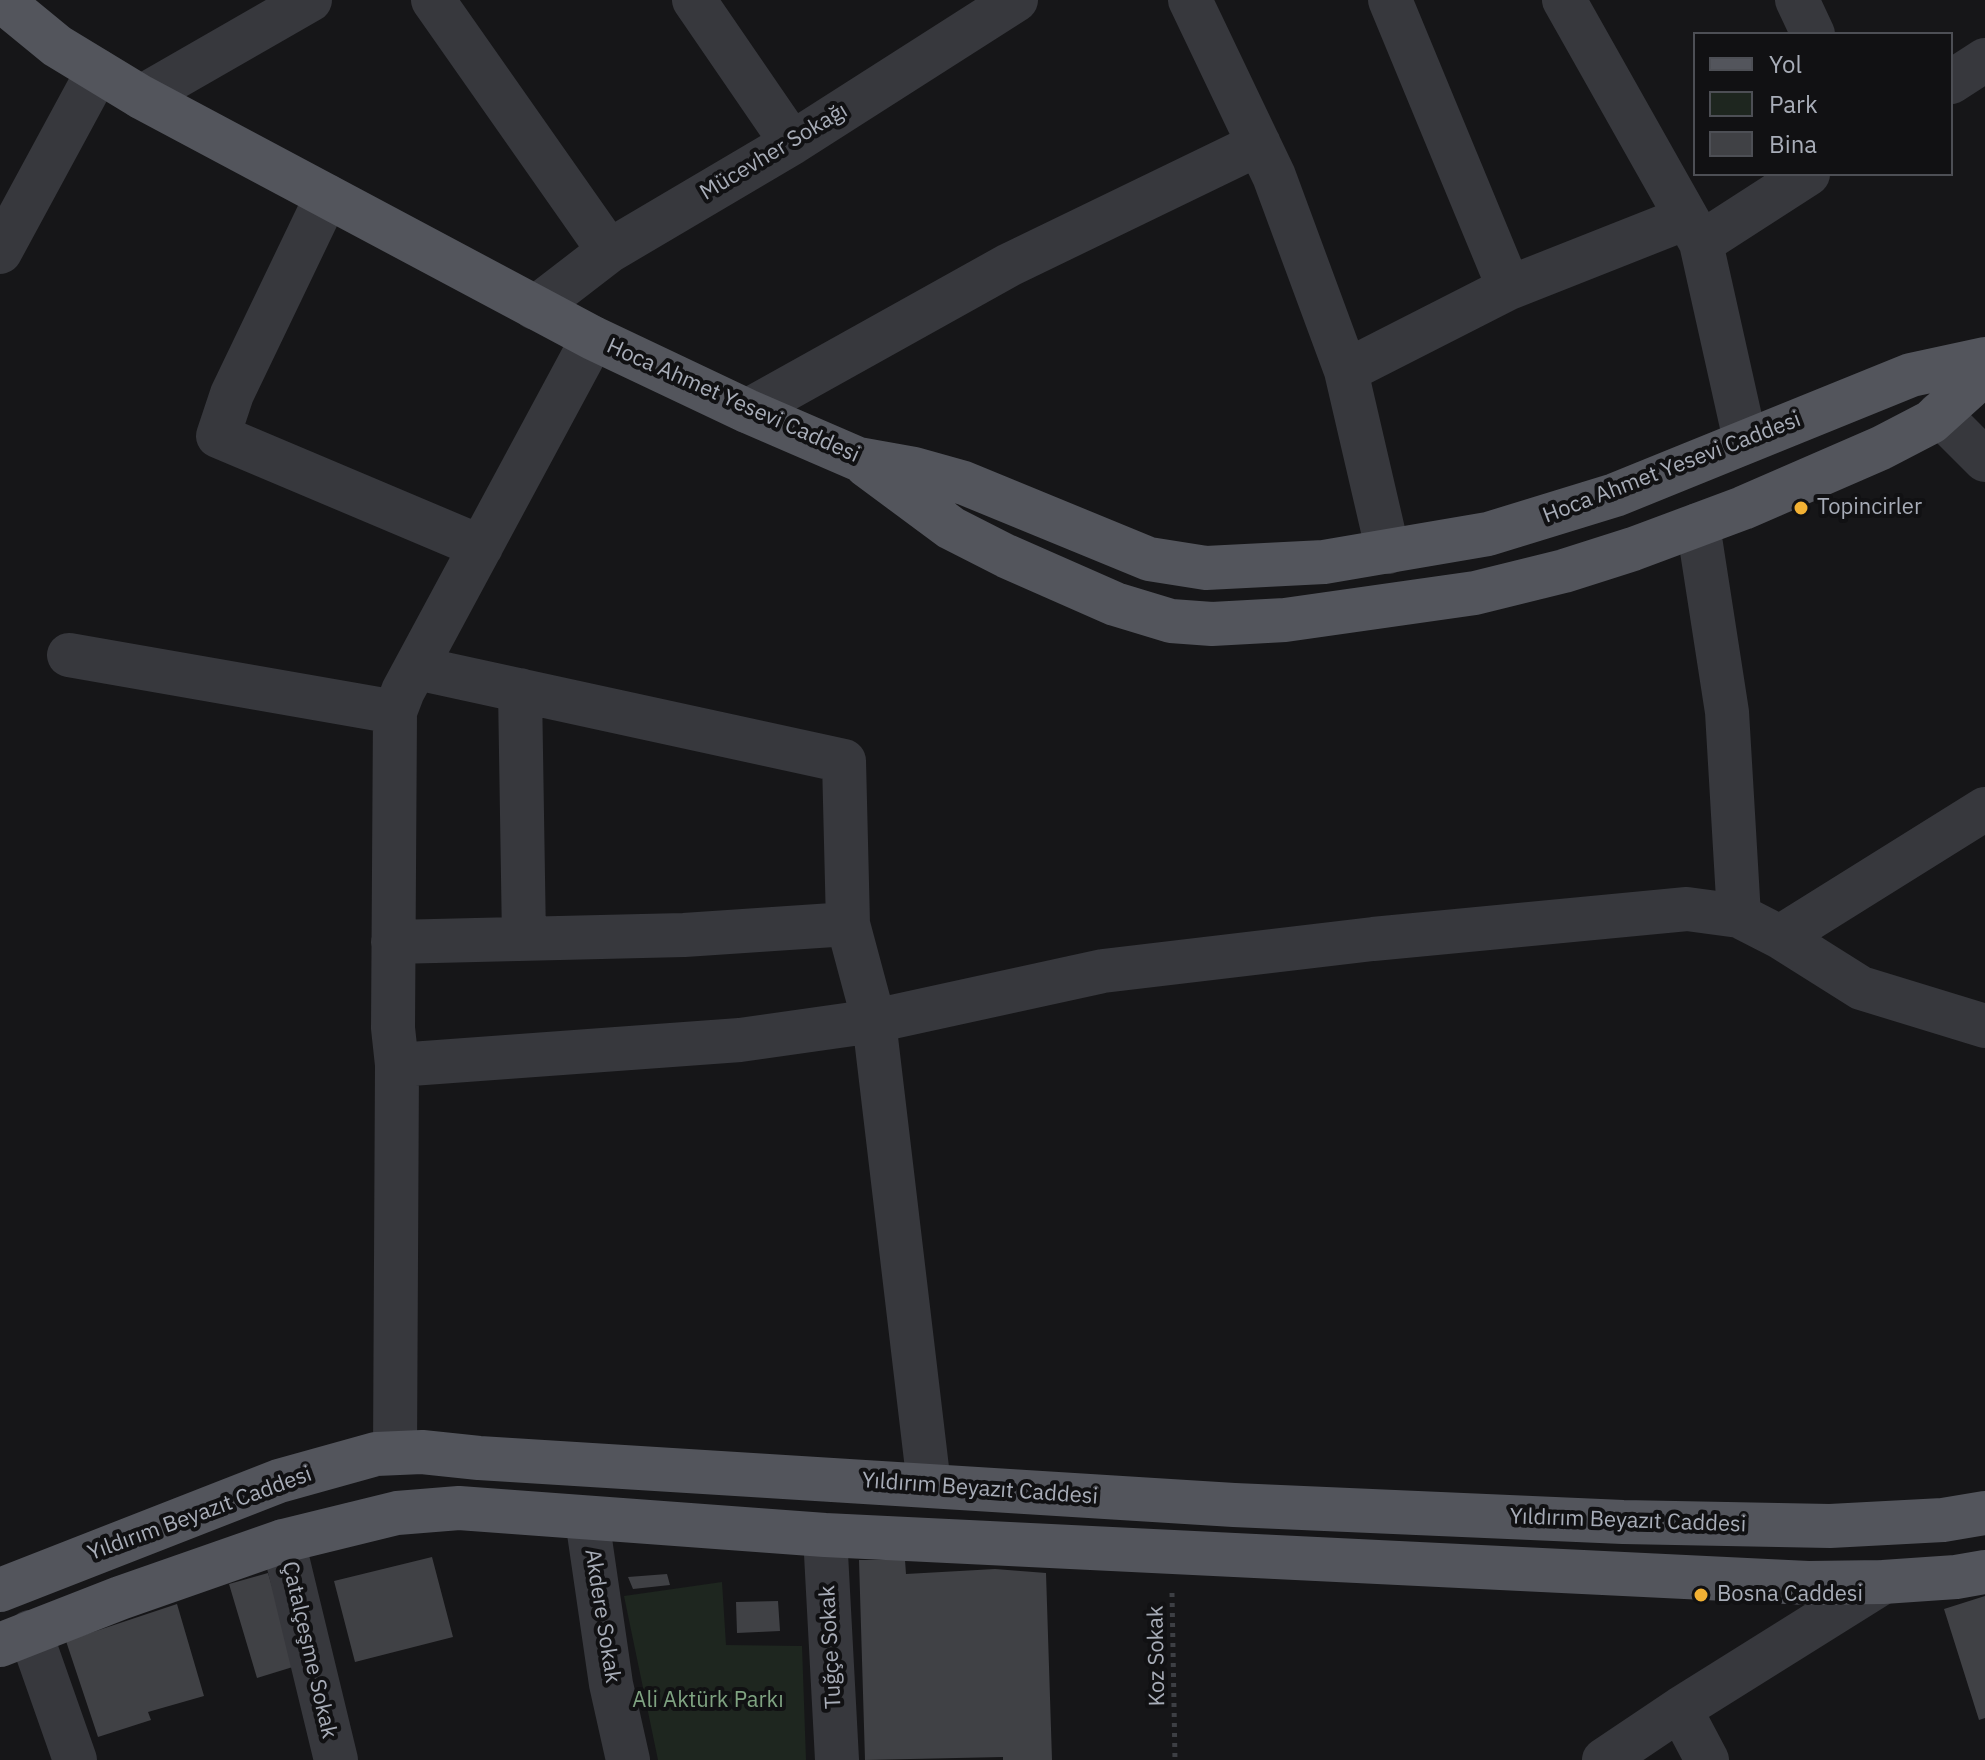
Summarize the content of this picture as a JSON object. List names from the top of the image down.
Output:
{
  "streets": {
    "main road": ["Hoca Ahmet Yesevi Caddesi", "Yıldırım Beyazıt Caddesi"],
    "street": [
      "Mücevher Sokağı",
      "Akdere Sokak",
      "Tuğçe Sokak",
      "Çatalçeşme Sokak"
    ],
    "path": ["Koz Sokak"]
  },
  "crossings": [
    ["Mücevher Sokağı", "Hoca Ahmet Yesevi Caddesi"]
  ],
  "parks": ["Ali Aktürk Parkı"],
  "places": ["Topincirler", "Bosna Caddesi"],
  "legend": ["Yol", "Park", "Bina"]
}
